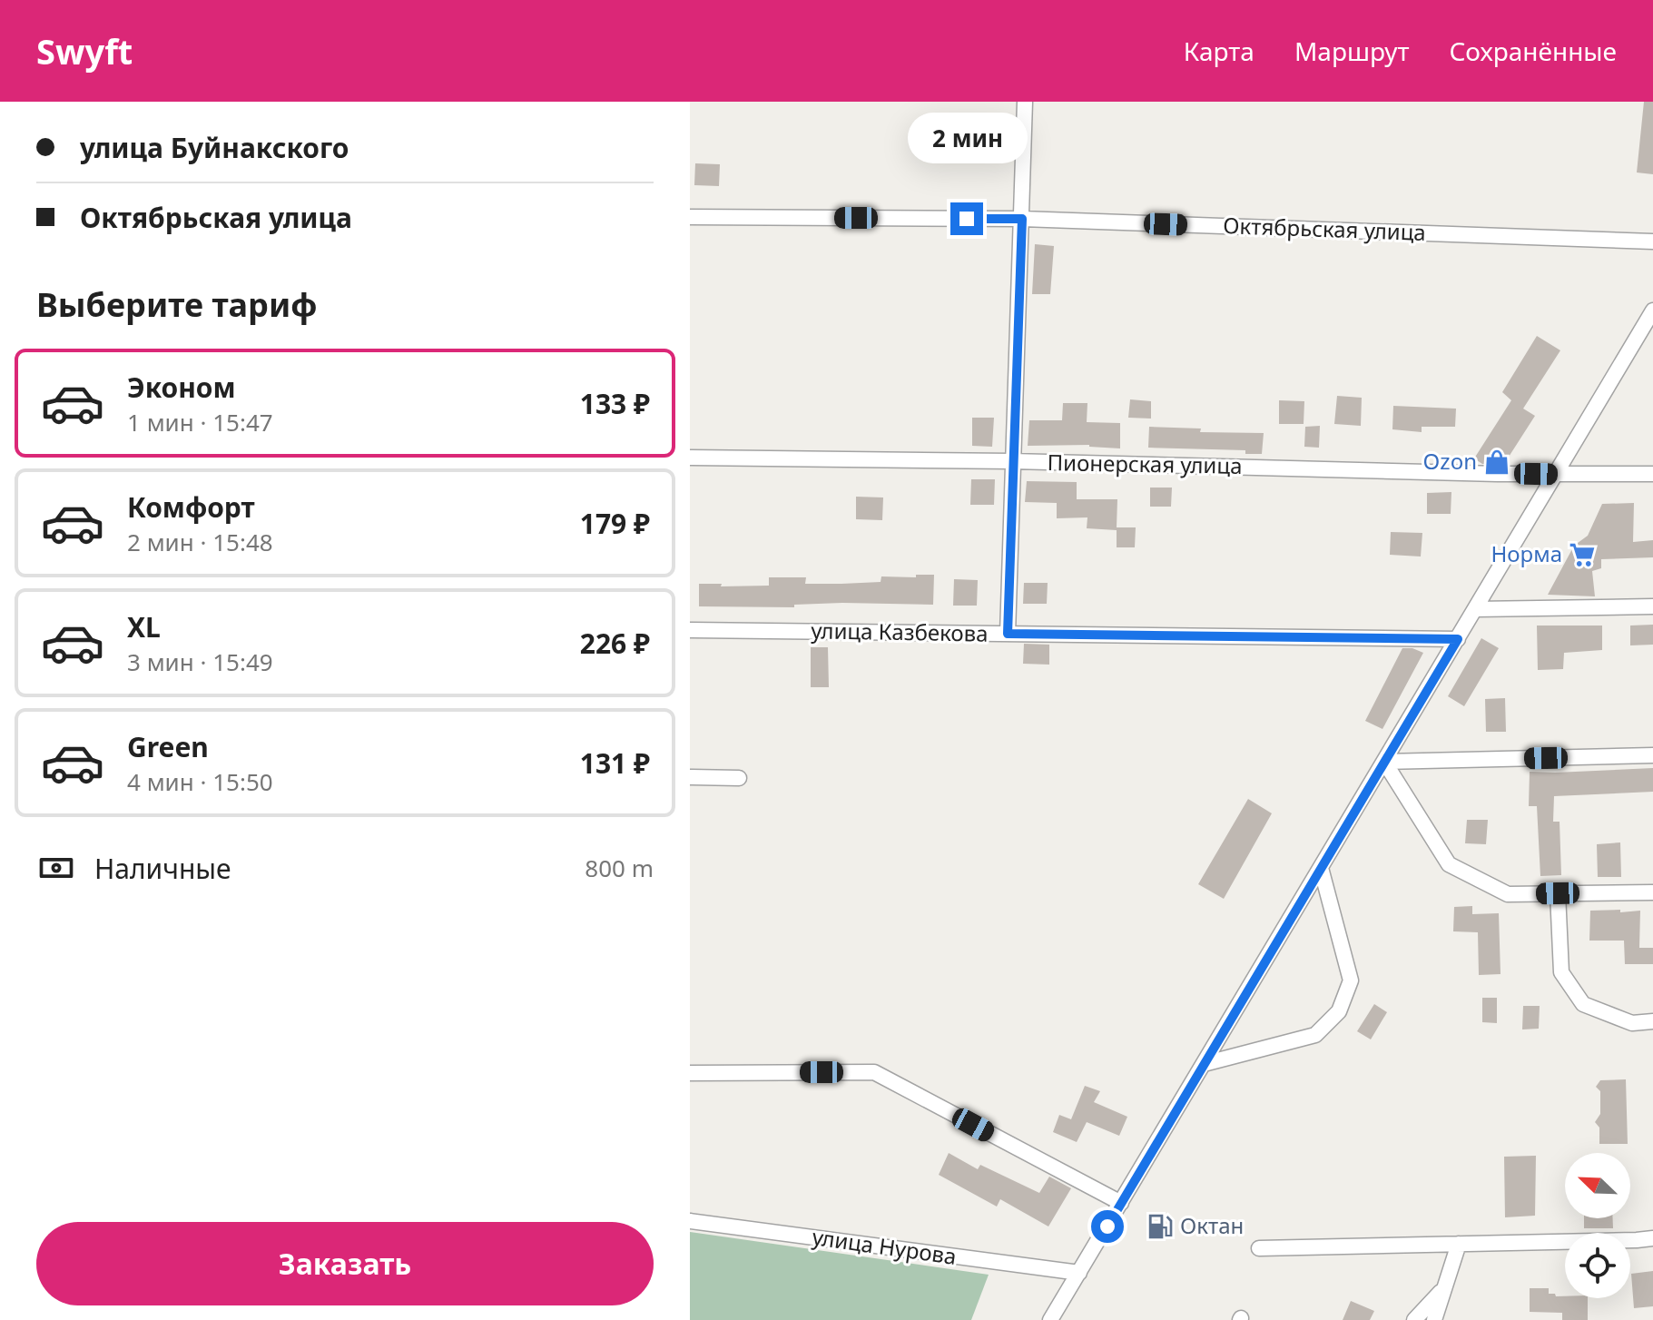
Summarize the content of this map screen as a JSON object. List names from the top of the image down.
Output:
{
  "streets": {
    "street": [
      "Октябрьская улица",
      "Пионерская улица",
      "улица Казбекова",
      "улица Нурова"
    ]
  },
  "places": {
    "shop": ["Ozon"],
    "supermarket": ["Норма"],
    "fuel station": ["Октан"]
  },
  "north": "top left",
  "page": {
    "header": "Swyft",
    "nav": ["Карта", "Маршрут", "Сохранённые"],
    "banner": ["улица Буйнакского", "Октябрьская улица"],
    "bubble": "2 мин",
    "heading": "Выберите тариф",
    "list": [
      {
        "name": "Эконом",
        "note": "1 мин · 15:47",
        "value": "133 ₽"
      },
      {
        "name": "Комфорт",
        "note": "2 мин · 15:48",
        "value": "179 ₽"
      },
      {
        "name": "XL",
        "note": "3 мин · 15:49",
        "value": "226 ₽"
      },
      {
        "name": "Green",
        "note": "4 мин · 15:50",
        "value": "131 ₽"
      }
    ],
    "pay": ["Наличные", "800 m"],
    "buttons": "Заказать"
  }
}
